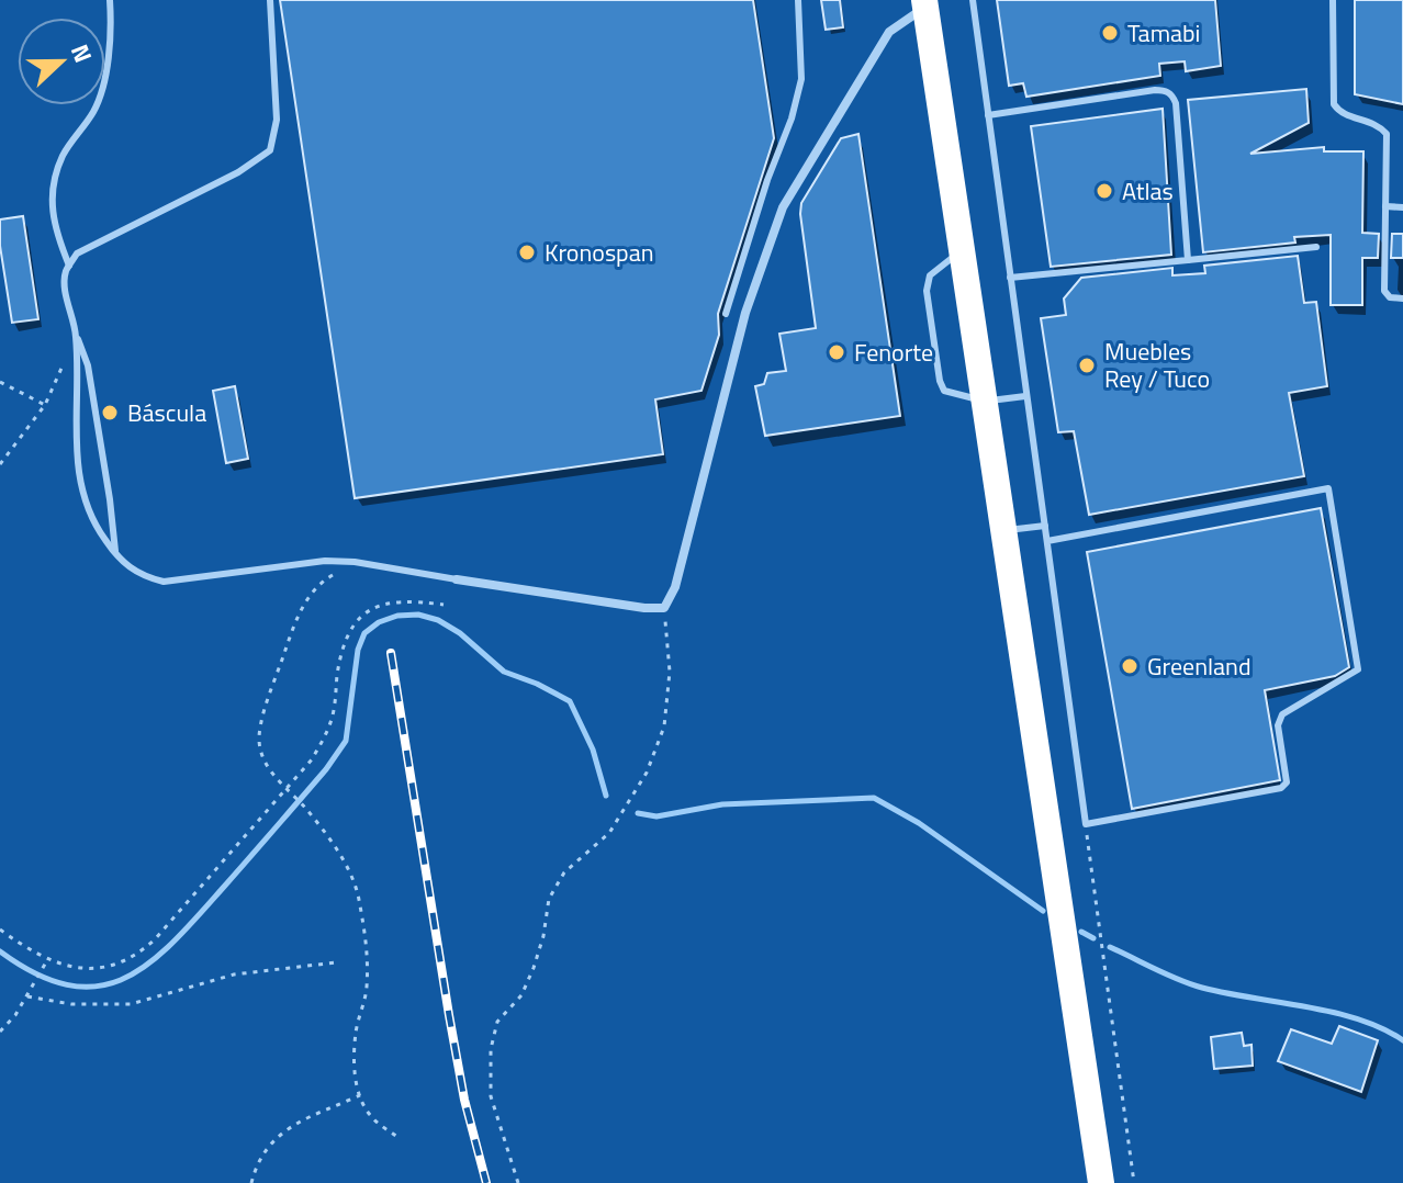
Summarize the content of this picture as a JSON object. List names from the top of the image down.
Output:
{
  "places": [
    "Tamabi",
    "Atlas",
    "Kronospan",
    "Fenorte",
    "Muebles Rey / Tuco",
    "Báscula",
    "Greenland"
  ],
  "north": "right"
}
